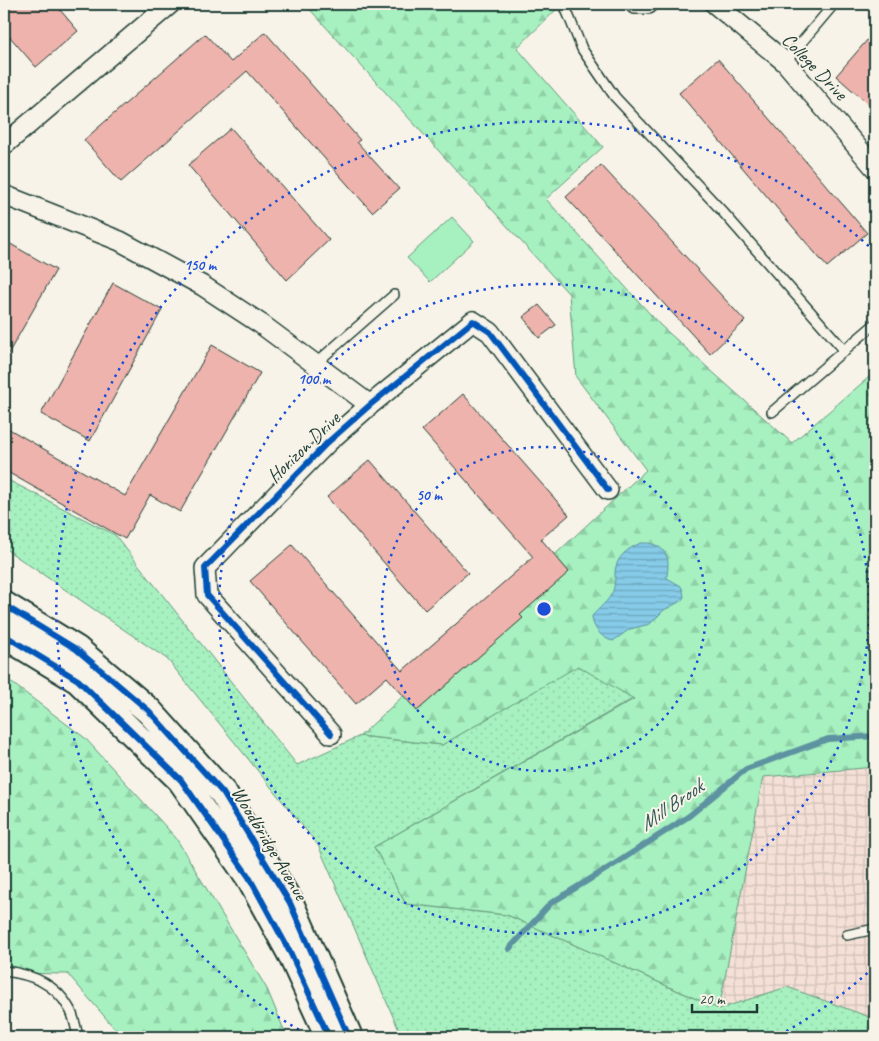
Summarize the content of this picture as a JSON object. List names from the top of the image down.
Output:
{
  "streets": {
    "main road": ["Woodbridge Avenue"],
    "street": ["College Drive", "Horizon Drive"]
  },
  "water": ["Mill Brook"],
  "scale_bar": "20 m",
  "rings": ["150 m", "100 m", "50 m"]
}
